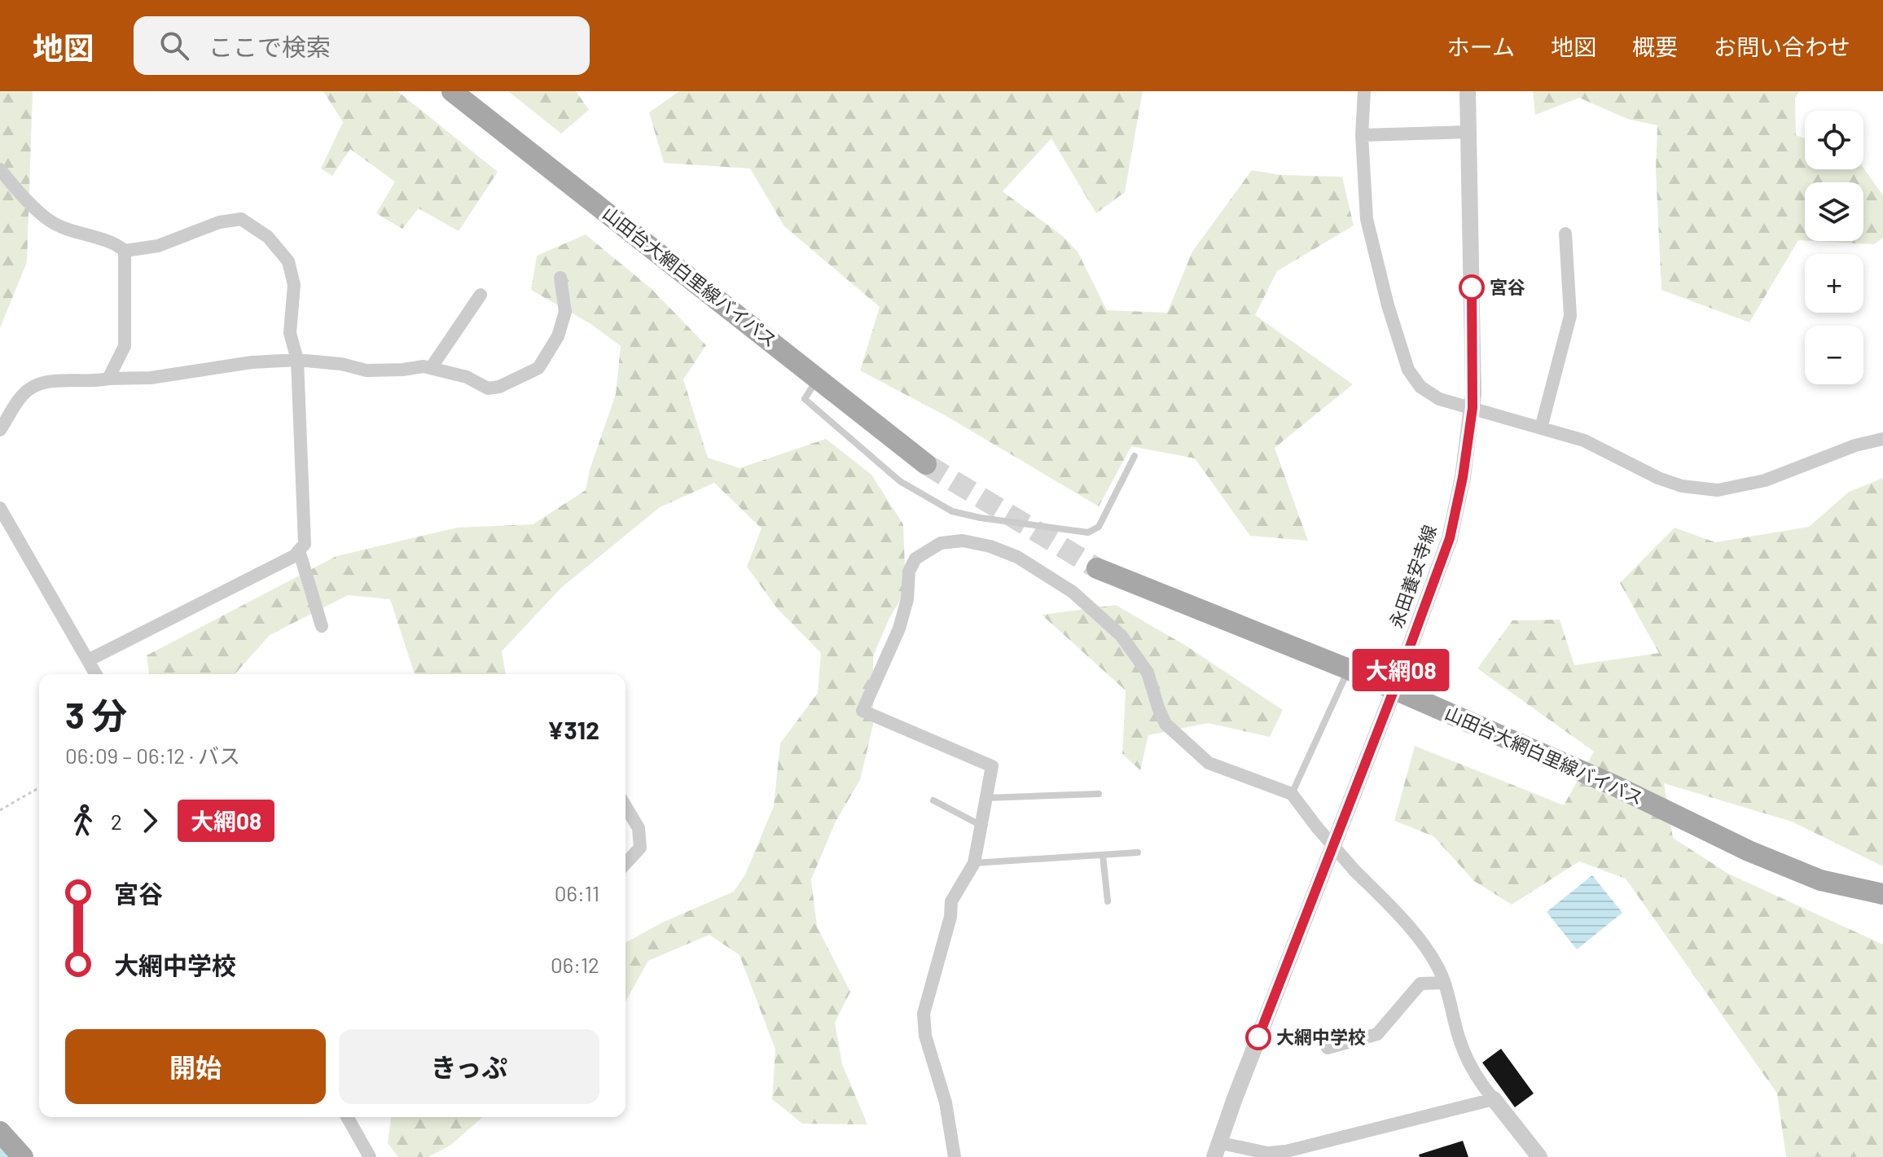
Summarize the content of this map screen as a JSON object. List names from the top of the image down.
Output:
{
  "streets": {
    "main road": ["山田台大網白里線バイパス"],
    "street": ["永田養安寺線"]
  },
  "crossings": [
    ["山田台大網白里線バイパス", "永田養安寺線"]
  ],
  "places": ["宮谷", "大網中学校"],
  "lines": ["bus line 大網08"],
  "page": {
    "header": "地図",
    "search": "ここで検索",
    "nav": [
      "ホーム",
      "地図",
      "概要",
      "お問い合わせ"
    ],
    "on_map": "大網08",
    "map_buttons": ["+", "−"],
    "heading": ["3 分", "06:09 – 06:12 · バス", "¥312"],
    "legs": ["2", "大網08"],
    "list": [
      {
        "name": "宮谷",
        "value": "06:11"
      },
      {
        "name": "大網中学校",
        "value": "06:12"
      }
    ],
    "buttons": ["開始", "きっぷ"]
  }
}
